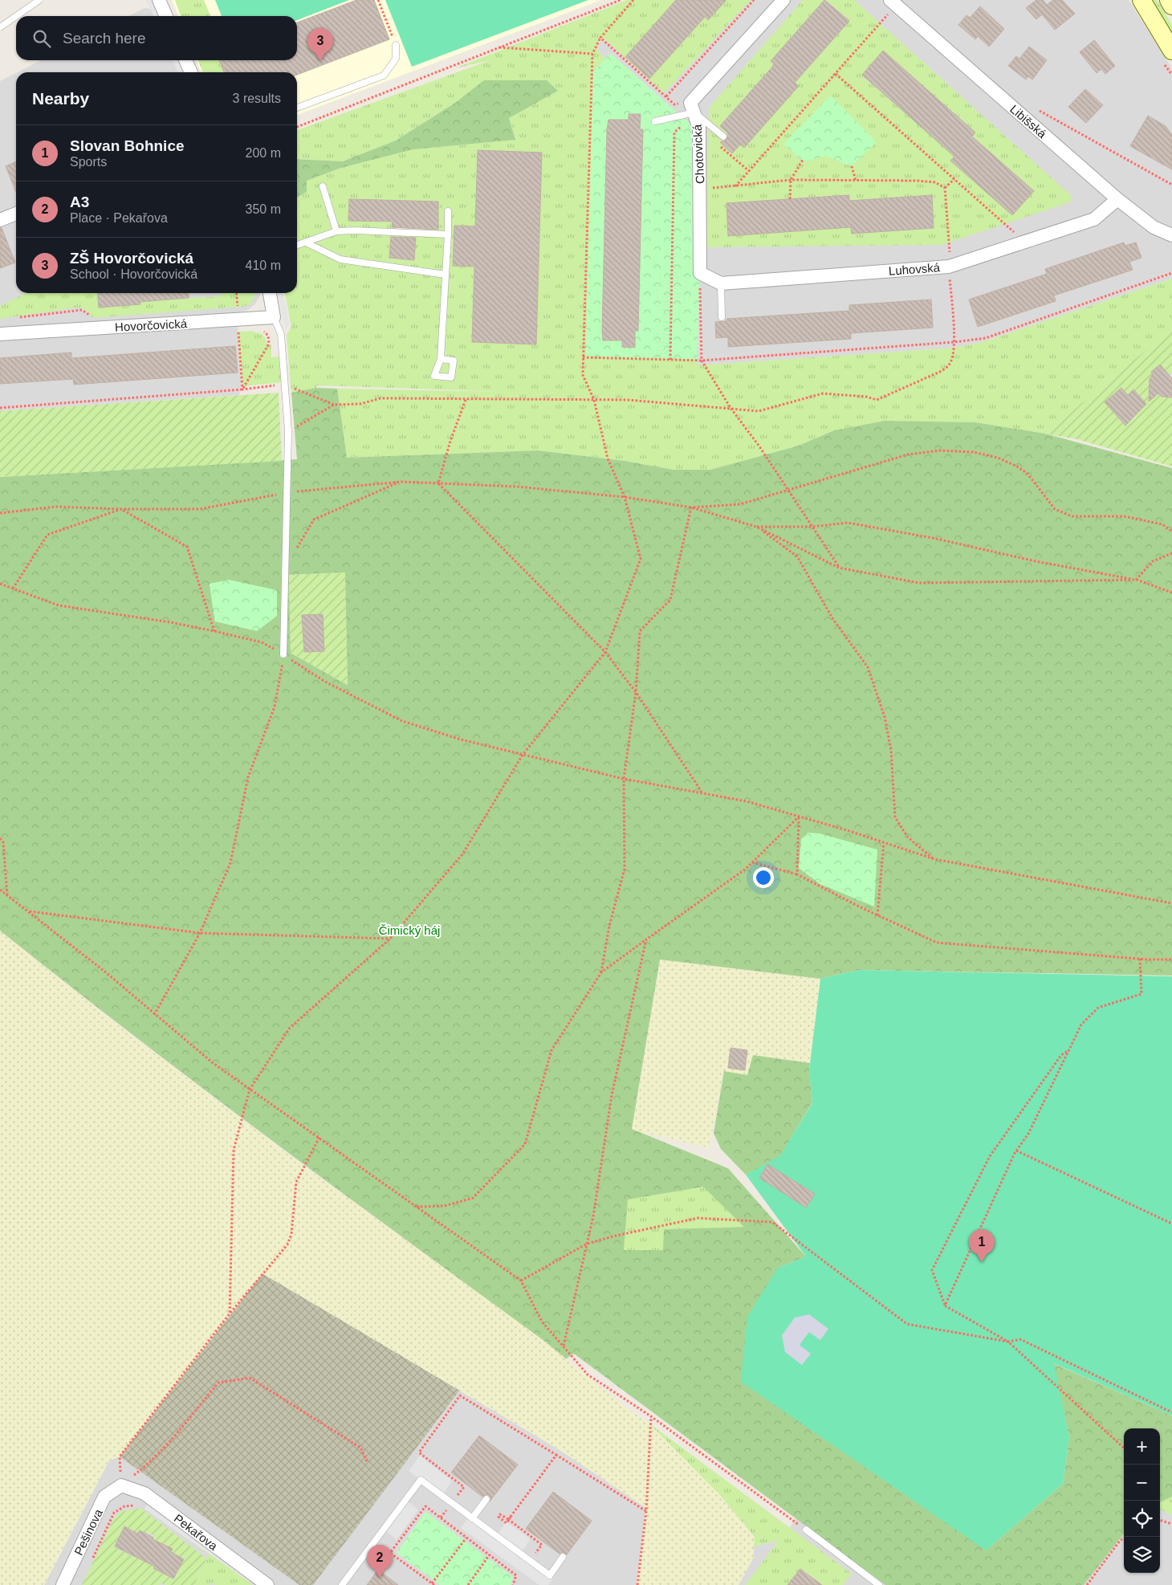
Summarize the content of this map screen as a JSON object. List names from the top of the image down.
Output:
{
  "streets": {
    "street": [
      "Libišská",
      "Chotovická",
      "Luhovská",
      "Hovorčovická",
      "Pešinova",
      "Pekařova"
    ]
  },
  "crossings": [
    ["Libišská", "Luhovská"],
    ["Pešinova", "Pekařova"]
  ],
  "parks": ["Čimický háj"],
  "page": {
    "search": "Search here",
    "pins": ["3", "1", "2"],
    "heading": ["Nearby", "3 results"],
    "list": [
      {
        "mark": "1",
        "name": "Slovan Bohnice",
        "note": "Sports",
        "value": "200 m"
      },
      {
        "mark": "2",
        "name": "A3",
        "note": "Place · Pekařova",
        "value": "350 m"
      },
      {
        "mark": "3",
        "name": "ZŠ Hovorčovická",
        "note": "School · Hovorčovická",
        "value": "410 m"
      }
    ],
    "map_buttons": ["+", "−"]
  }
}
